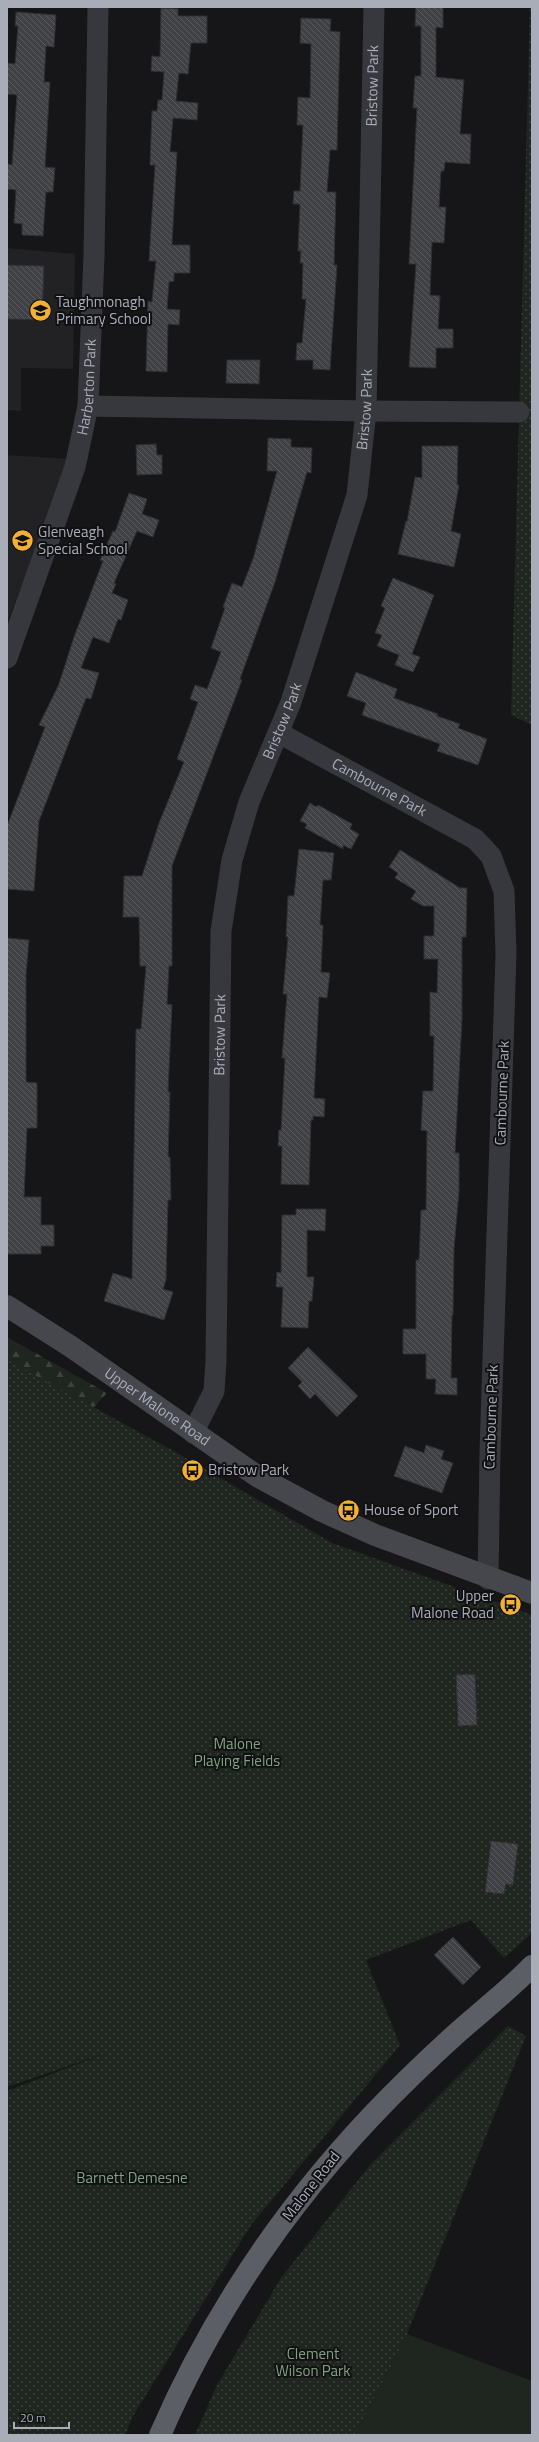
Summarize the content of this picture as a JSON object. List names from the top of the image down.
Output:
{
  "streets": {
    "highway": ["Malone Road"],
    "main road": ["Upper Malone Road"],
    "street": ["Bristow Park", "Harberton Park", "Cambourne Park"]
  },
  "crossings": [
    ["Bristow Park", "Cambourne Park"],
    ["Bristow Park", "Upper Malone Road"],
    ["Cambourne Park", "Upper Malone Road"]
  ],
  "parks": ["Malone Playing Fields", "Barnett Demesne", "Clement Wilson Park"],
  "places": {
    "school or university": ["Taughmonagh Primary School", "Glenveagh Special School"],
    "bus stop": ["Bristow Park", "House of Sport", "Upper Malone Road"]
  },
  "scale_bar": "20 m"
}
